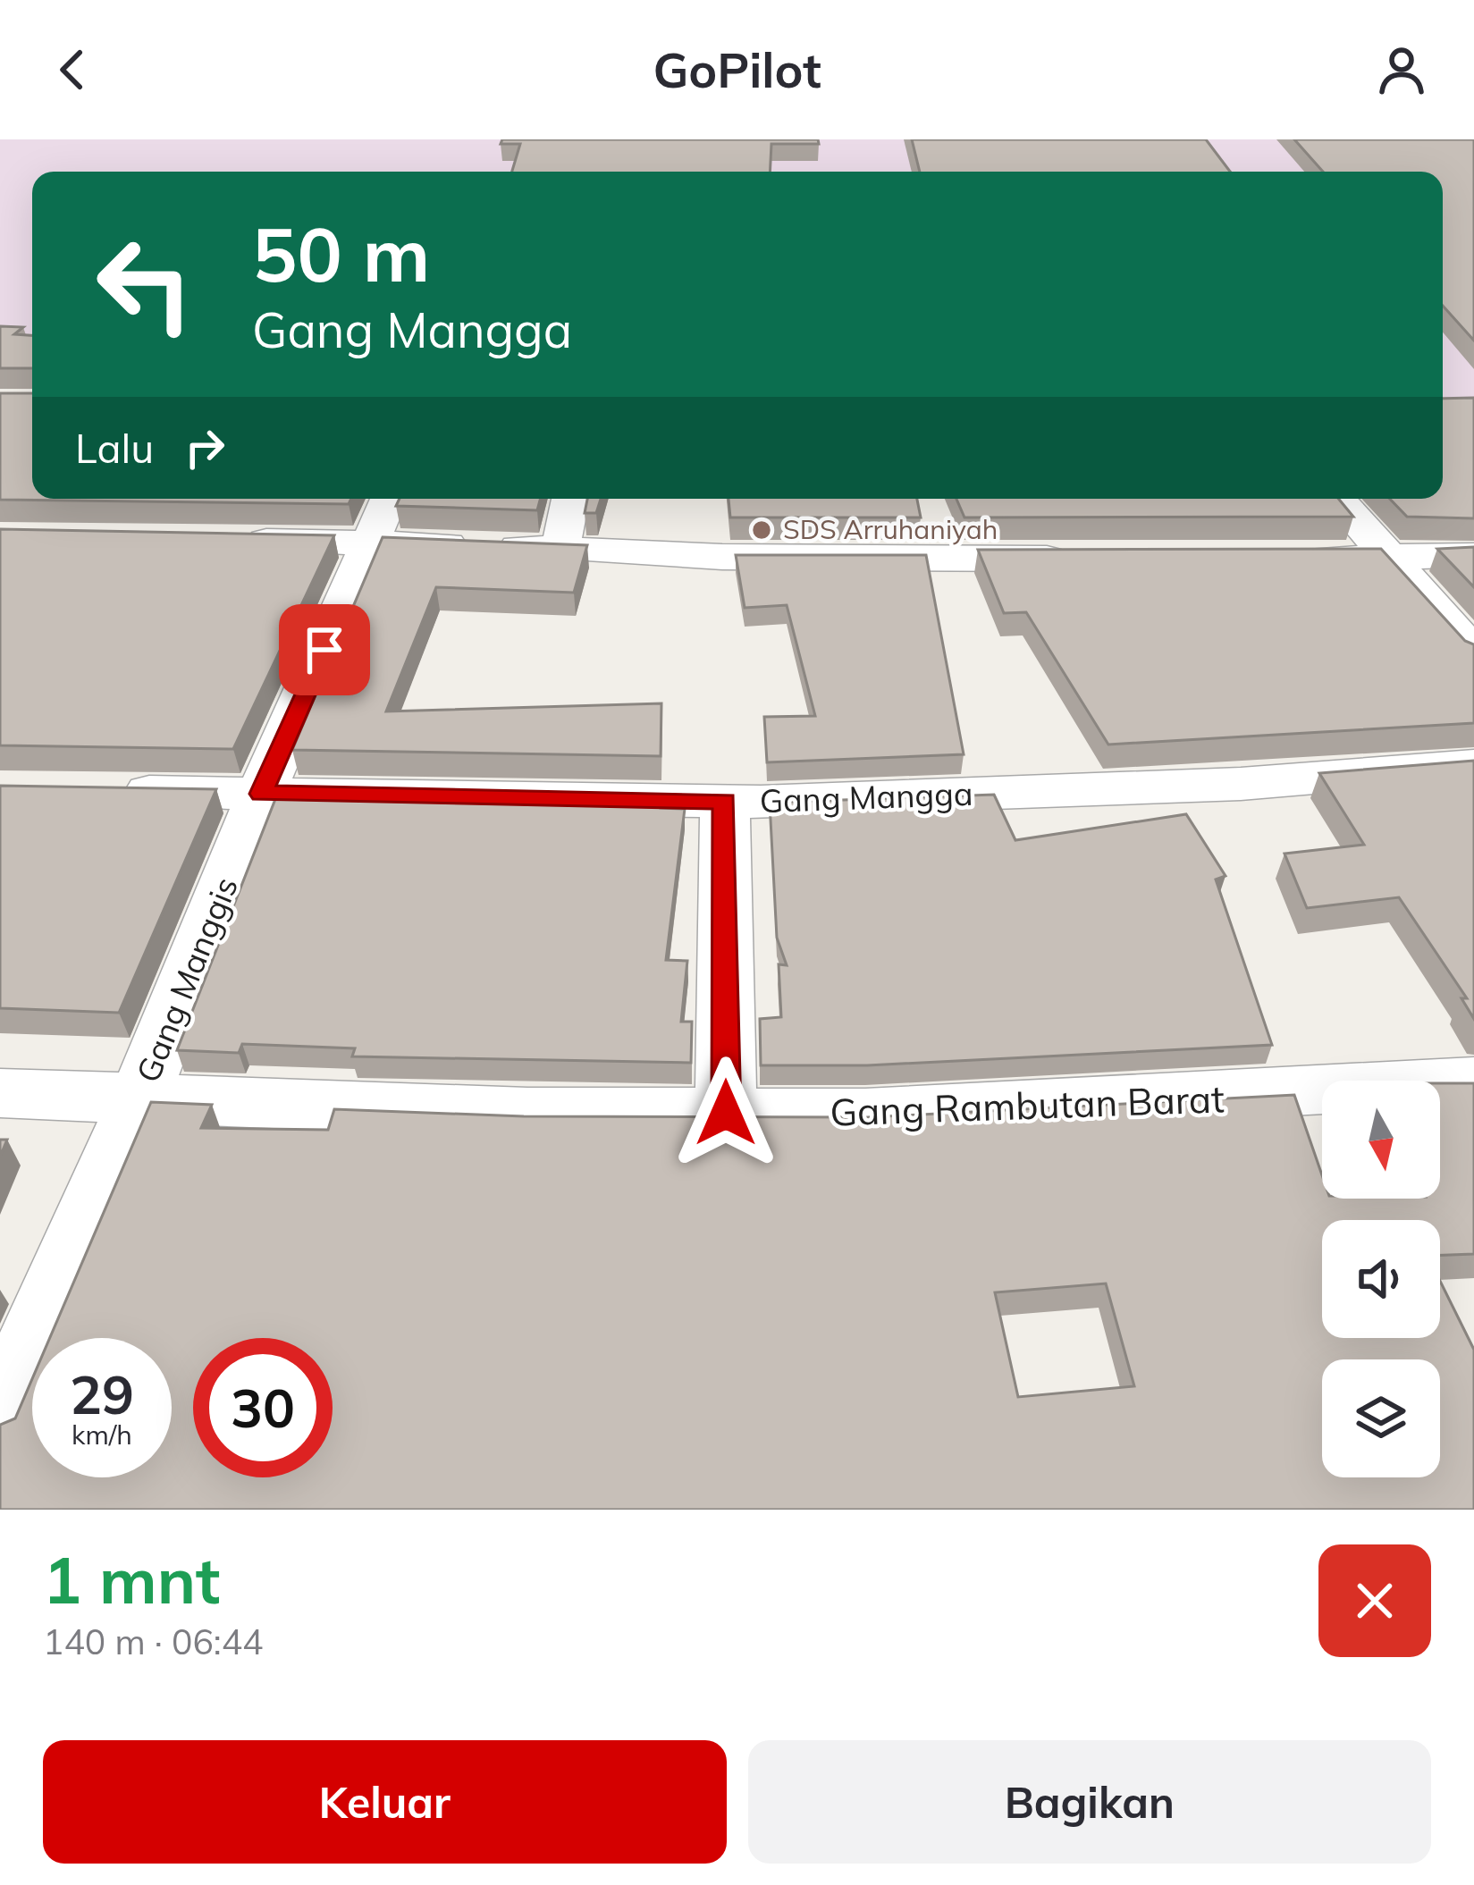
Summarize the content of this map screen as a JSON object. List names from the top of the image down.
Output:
{
  "streets": {
    "street": ["Gang Mangga", "Gang Manggis", "Gang Rambutan Barat"]
  },
  "crossings": [
    ["Gang Mangga", "Gang Manggis"],
    ["Gang Manggis", "Gang Rambutan Barat"]
  ],
  "places": ["SDS Arruhaniyah"],
  "north": "bottom",
  "page": {
    "header": "GoPilot",
    "turn": ["50 m", "Gang Mangga"],
    "then": "Lalu",
    "speed": "29 km/h",
    "limit": "30",
    "heading": ["1 mnt", "140 m · 06:44"],
    "buttons": ["Keluar", "Bagikan"]
  }
}
